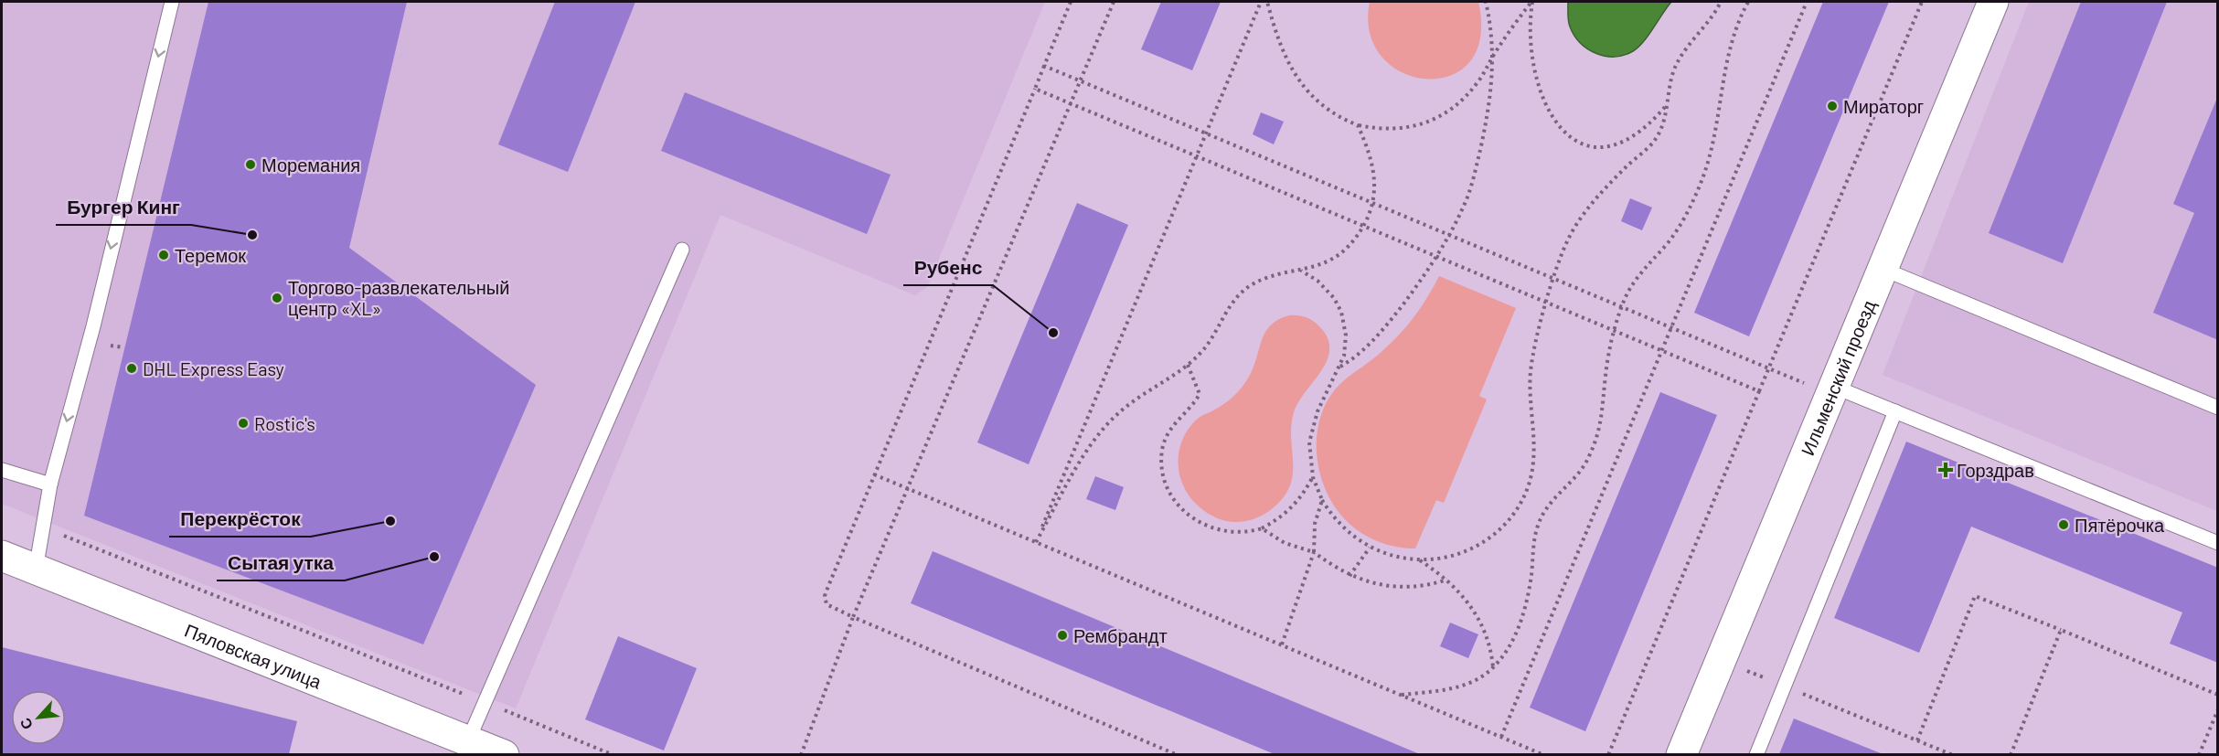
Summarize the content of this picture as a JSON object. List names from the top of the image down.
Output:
{
  "streets": {
    "street": ["Ильменский проезд", "Пяловская улица"]
  },
  "places": {
    "other": [
      "Мираторг",
      "Моремания",
      "Бургер Кинг",
      "Теремок",
      "Торгово-развлекательный центр «XL»",
      "Рубенс",
      "DHL Express Easy",
      "Rostic's",
      "Перекрёсток",
      "Пятёрочка",
      "Сытая утка",
      "Рембрандт"
    ],
    "health": ["Горздрав"]
  },
  "north": "bottom left"
}
